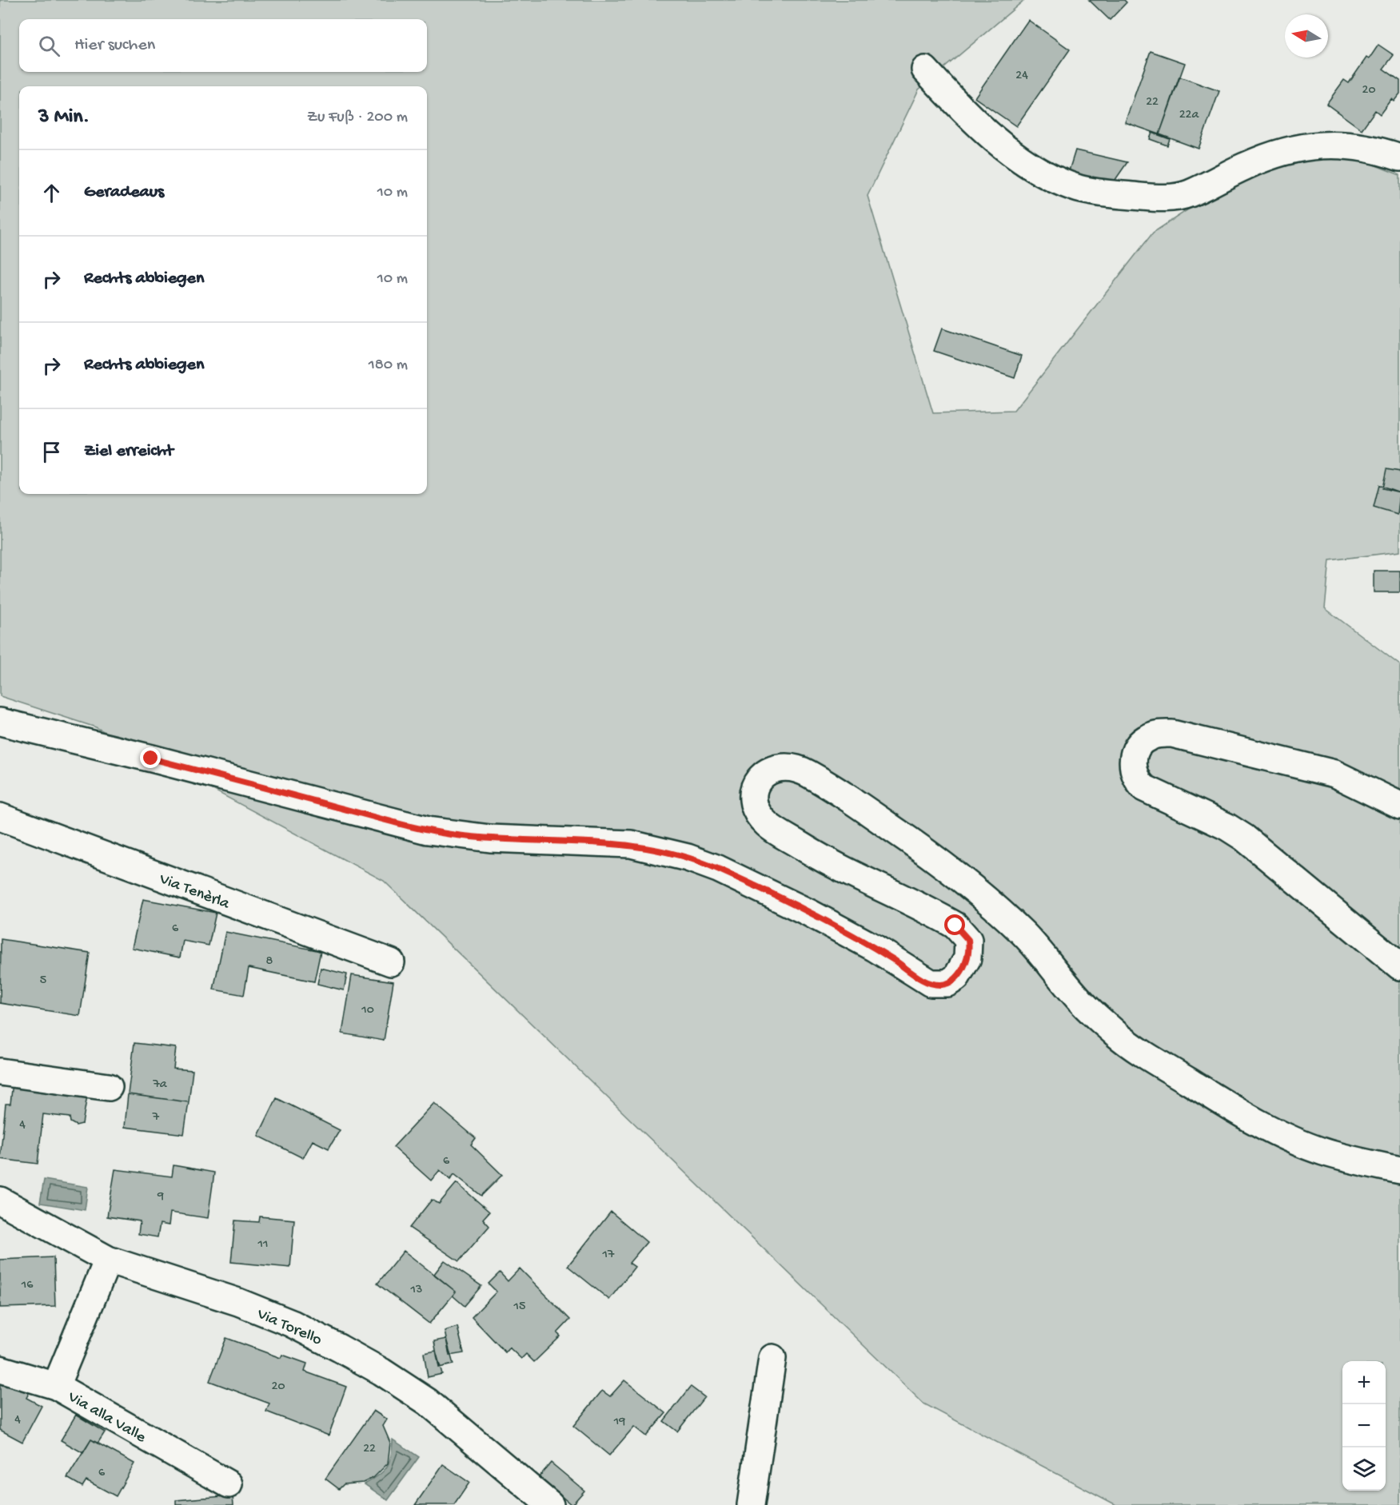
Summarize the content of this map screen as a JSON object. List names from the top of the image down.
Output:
{
  "streets": {
    "street": ["Via Tenèrla", "Via Torello", "Via alla Valle"]
  },
  "crossings": [
    ["Via Torello", "Via alla Valle"]
  ],
  "house_numbers": [
    "24",
    "20",
    "22",
    "22a",
    "6",
    "8",
    "5",
    "10",
    "7a",
    "7",
    "4",
    "6",
    "9",
    "11",
    "17",
    "16",
    "13",
    "15",
    "20",
    "4",
    "19",
    "22",
    "6"
  ],
  "north": "left",
  "page": {
    "search": "Hier suchen",
    "heading": ["3 Min.", "Zu Fuß · 200 m"],
    "list": [
      ["Geradeaus", "10 m"],
      ["Rechts abbiegen", "10 m"],
      ["Rechts abbiegen", "180 m"],
      "Ziel erreicht"
    ],
    "map_buttons": ["+", "−"]
  }
}
